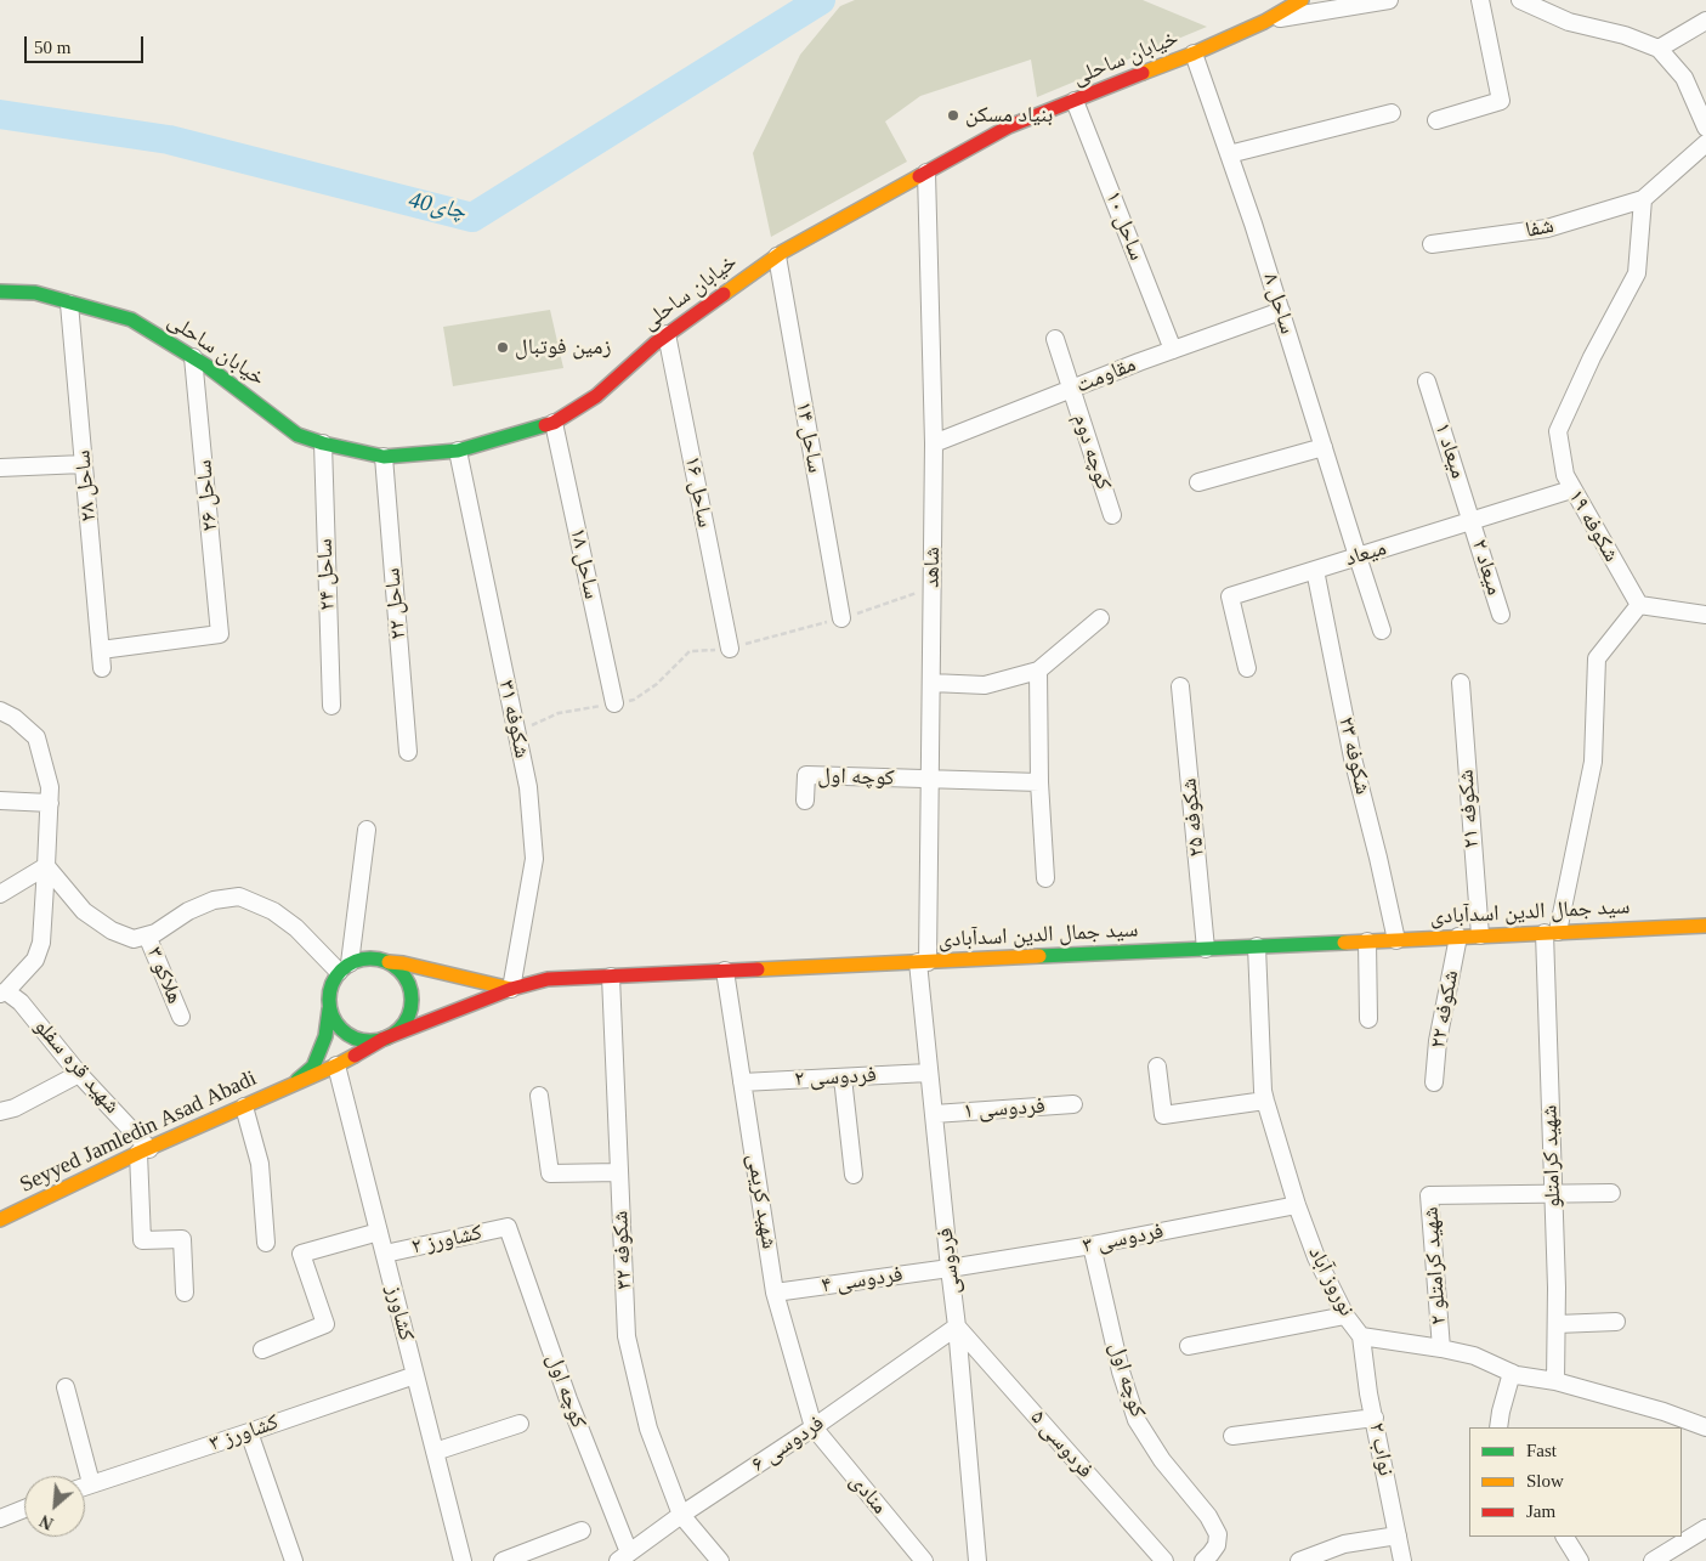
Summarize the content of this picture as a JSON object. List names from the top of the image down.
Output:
{
  "streets": {
    "main road": ["خیابان ساحلی", "سید جمال الدین اسدآبادی", "Seyyed Jamledin Asad Abadi"],
    "street": [
      "ساحل ۱۰",
      "شفا",
      "ساحل ۸",
      "مقاومت",
      "ساحل ۱۴",
      "میعاد ۱",
      "کوچه دوم",
      "ساحل ۲۸",
      "ساحل ۱۶",
      "ساحل ۲۶",
      "شکوفه ۱۹",
      "میعاد",
      "ساحل ۱۸",
      "شاهد",
      "میعاد ۲",
      "ساحل ۲۴",
      "ساحل ۲۲",
      "شکوفه ۳۱",
      "شکوفه ۲۳",
      "کوچه اول",
      "شکوفه ۲۱",
      "شکوفه ۲۵",
      "هلاکو ۳",
      "شکوفه ۲۲",
      "شهید قره سفلو",
      "فردوسی ۲",
      "فردوسی ۱",
      "شهید کرامتلو",
      "شهید کریمی",
      "فردوسی ۳",
      "کشاورز ۲",
      "شکوفه ۳۲",
      "فردوسی",
      "شهید کرامتلو ۲",
      "فردوسی ۴",
      "نوروز آباد",
      "کشاورز",
      "کشاورز ۳",
      "فردوسی ۶",
      "فردوسی ۵",
      "نواب ۲",
      "منادی"
    ]
  },
  "crossings": [
    ["خیابان ساحلی", "ساحل ۱۰"],
    ["خیابان ساحلی", "ساحل ۸"],
    ["خیابان ساحلی", "ساحل ۱۴"],
    ["خیابان ساحلی", "ساحل ۲۸"],
    ["خیابان ساحلی", "ساحل ۱۶"],
    ["خیابان ساحلی", "ساحل ۲۶"],
    ["خیابان ساحلی", "ساحل ۱۸"],
    ["خیابان ساحلی", "شاهد"],
    ["خیابان ساحلی", "ساحل ۲۴"],
    ["خیابان ساحلی", "ساحل ۲۲"],
    ["خیابان ساحلی", "شکوفه ۳۱"],
    ["ساحل ۱۰", "مقاومت"],
    ["شفا", "شکوفه ۱۹"],
    ["ساحل ۸", "مقاومت"],
    ["ساحل ۸", "میعاد"],
    ["مقاومت", "کوچه دوم"],
    ["مقاومت", "شاهد"],
    ["میعاد ۱", "میعاد"],
    ["میعاد ۱", "میعاد ۲"],
    ["ساحل ۲۸", "ساحل ۲۶"],
    ["شکوفه ۱۹", "میعاد"],
    ["میعاد", "میعاد ۲"],
    ["میعاد", "شکوفه ۲۳"],
    ["شاهد", "کوچه اول"],
    ["شاهد", "سید جمال الدین اسدآبادی"],
    ["شاهد", "فردوسی"],
    ["شکوفه ۳۱", "سید جمال الدین اسدآبادی"],
    ["شکوفه ۲۳", "سید جمال الدین اسدآبادی"],
    ["کوچه اول", "فردوسی ۳"],
    ["کوچه اول", "کشاورز ۲"],
    ["کوچه اول", "فردوسی ۶"],
    ["شکوفه ۲۱", "سید جمال الدین اسدآبادی"],
    ["شکوفه ۲۵", "سید جمال الدین اسدآبادی"],
    ["سید جمال الدین اسدآبادی", "شکوفه ۲۲"],
    ["سید جمال الدین اسدآبادی", "Seyyed Jamledin Asad Abadi"],
    ["سید جمال الدین اسدآبادی", "شهید کرامتلو"],
    ["سید جمال الدین اسدآبادی", "شهید کریمی"],
    ["سید جمال الدین اسدآبادی", "شکوفه ۳۲"],
    ["سید جمال الدین اسدآبادی", "فردوسی"],
    ["سید جمال الدین اسدآبادی", "نوروز آباد"],
    ["شهید قره سفلو", "Seyyed Jamledin Asad Abadi"],
    ["فردوسی ۲", "شهید کریمی"],
    ["فردوسی ۲", "فردوسی"],
    ["فردوسی ۱", "فردوسی"],
    ["Seyyed Jamledin Asad Abadi", "کشاورز"],
    ["شهید کرامتلو", "شهید کرامتلو ۲"],
    ["شهید کرامتلو", "نوروز آباد"],
    ["شهید کریمی", "فردوسی ۴"],
    ["شهید کریمی", "فردوسی ۶"],
    ["شهید کریمی", "منادی"],
    ["فردوسی ۳", "فردوسی"],
    ["فردوسی ۳", "فردوسی ۴"],
    ["فردوسی ۳", "نوروز آباد"],
    ["کشاورز ۲", "کشاورز"],
    ["شکوفه ۳۲", "فردوسی ۶"],
    ["فردوسی", "فردوسی ۴"],
    ["فردوسی", "فردوسی ۶"],
    ["فردوسی", "فردوسی ۵"],
    ["شهید کرامتلو ۲", "نوروز آباد"],
    ["نوروز آباد", "نواب ۲"],
    ["کشاورز", "کشاورز ۳"],
    ["فردوسی ۶", "فردوسی ۵"],
    ["فردوسی ۶", "منادی"]
  ],
  "water": ["40چای"],
  "places": ["بنیاد مسکن", "زمین فوتبال"],
  "legend": ["Fast", "Slow", "Jam"],
  "scale_bar": "50 m",
  "north": "bottom left"
}
